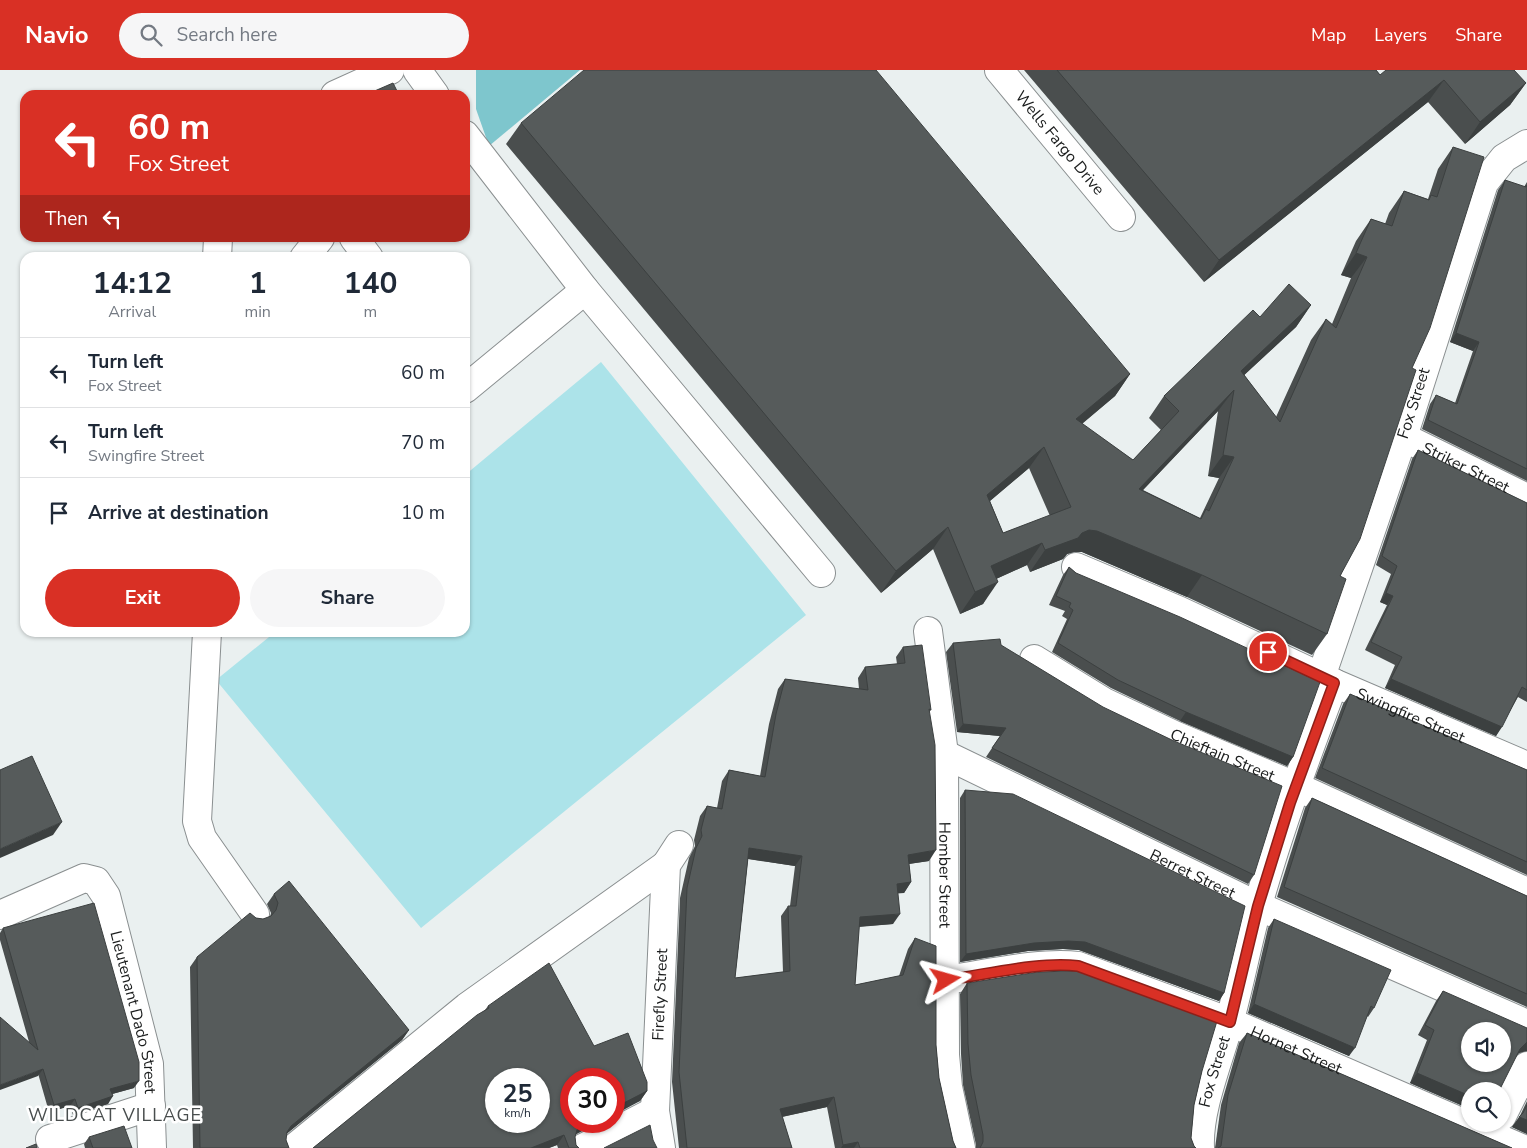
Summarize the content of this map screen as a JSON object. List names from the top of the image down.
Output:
{
  "streets": {
    "street": [
      "Wells Fargo Drive",
      "Fox Street",
      "Striker Street",
      "Swingfire Street",
      "Chieftain Street",
      "Berret Street",
      "Homber Street",
      "Firefly Street",
      "Lieutenant Dado Street",
      "Hornet Street"
    ]
  },
  "crossings": [
    ["Fox Street", "Striker Street"],
    ["Fox Street", "Swingfire Street"],
    ["Fox Street", "Chieftain Street"],
    ["Fox Street", "Berret Street"],
    ["Fox Street", "Hornet Street"],
    ["Berret Street", "Homber Street"],
    ["Homber Street", "Hornet Street"]
  ],
  "districts": ["WILDCAT VILLAGE"],
  "page": {
    "header": "Navio",
    "search": "Search here",
    "nav": ["Map", "Layers", "Share"],
    "turn": ["60 m", "Fox Street"],
    "then": "Then",
    "eta": [
      "14:12",
      "Arrival",
      "1",
      "min",
      "140",
      "m"
    ],
    "list": [
      {
        "name": "Turn left",
        "note": "Fox Street",
        "value": "60 m"
      },
      {
        "name": "Turn left",
        "note": "Swingfire Street",
        "value": "70 m"
      },
      {
        "name": "Arrive at destination",
        "value": "10 m"
      }
    ],
    "buttons": ["Exit", "Share"],
    "speed": "25 km/h",
    "limit": "30"
  }
}
